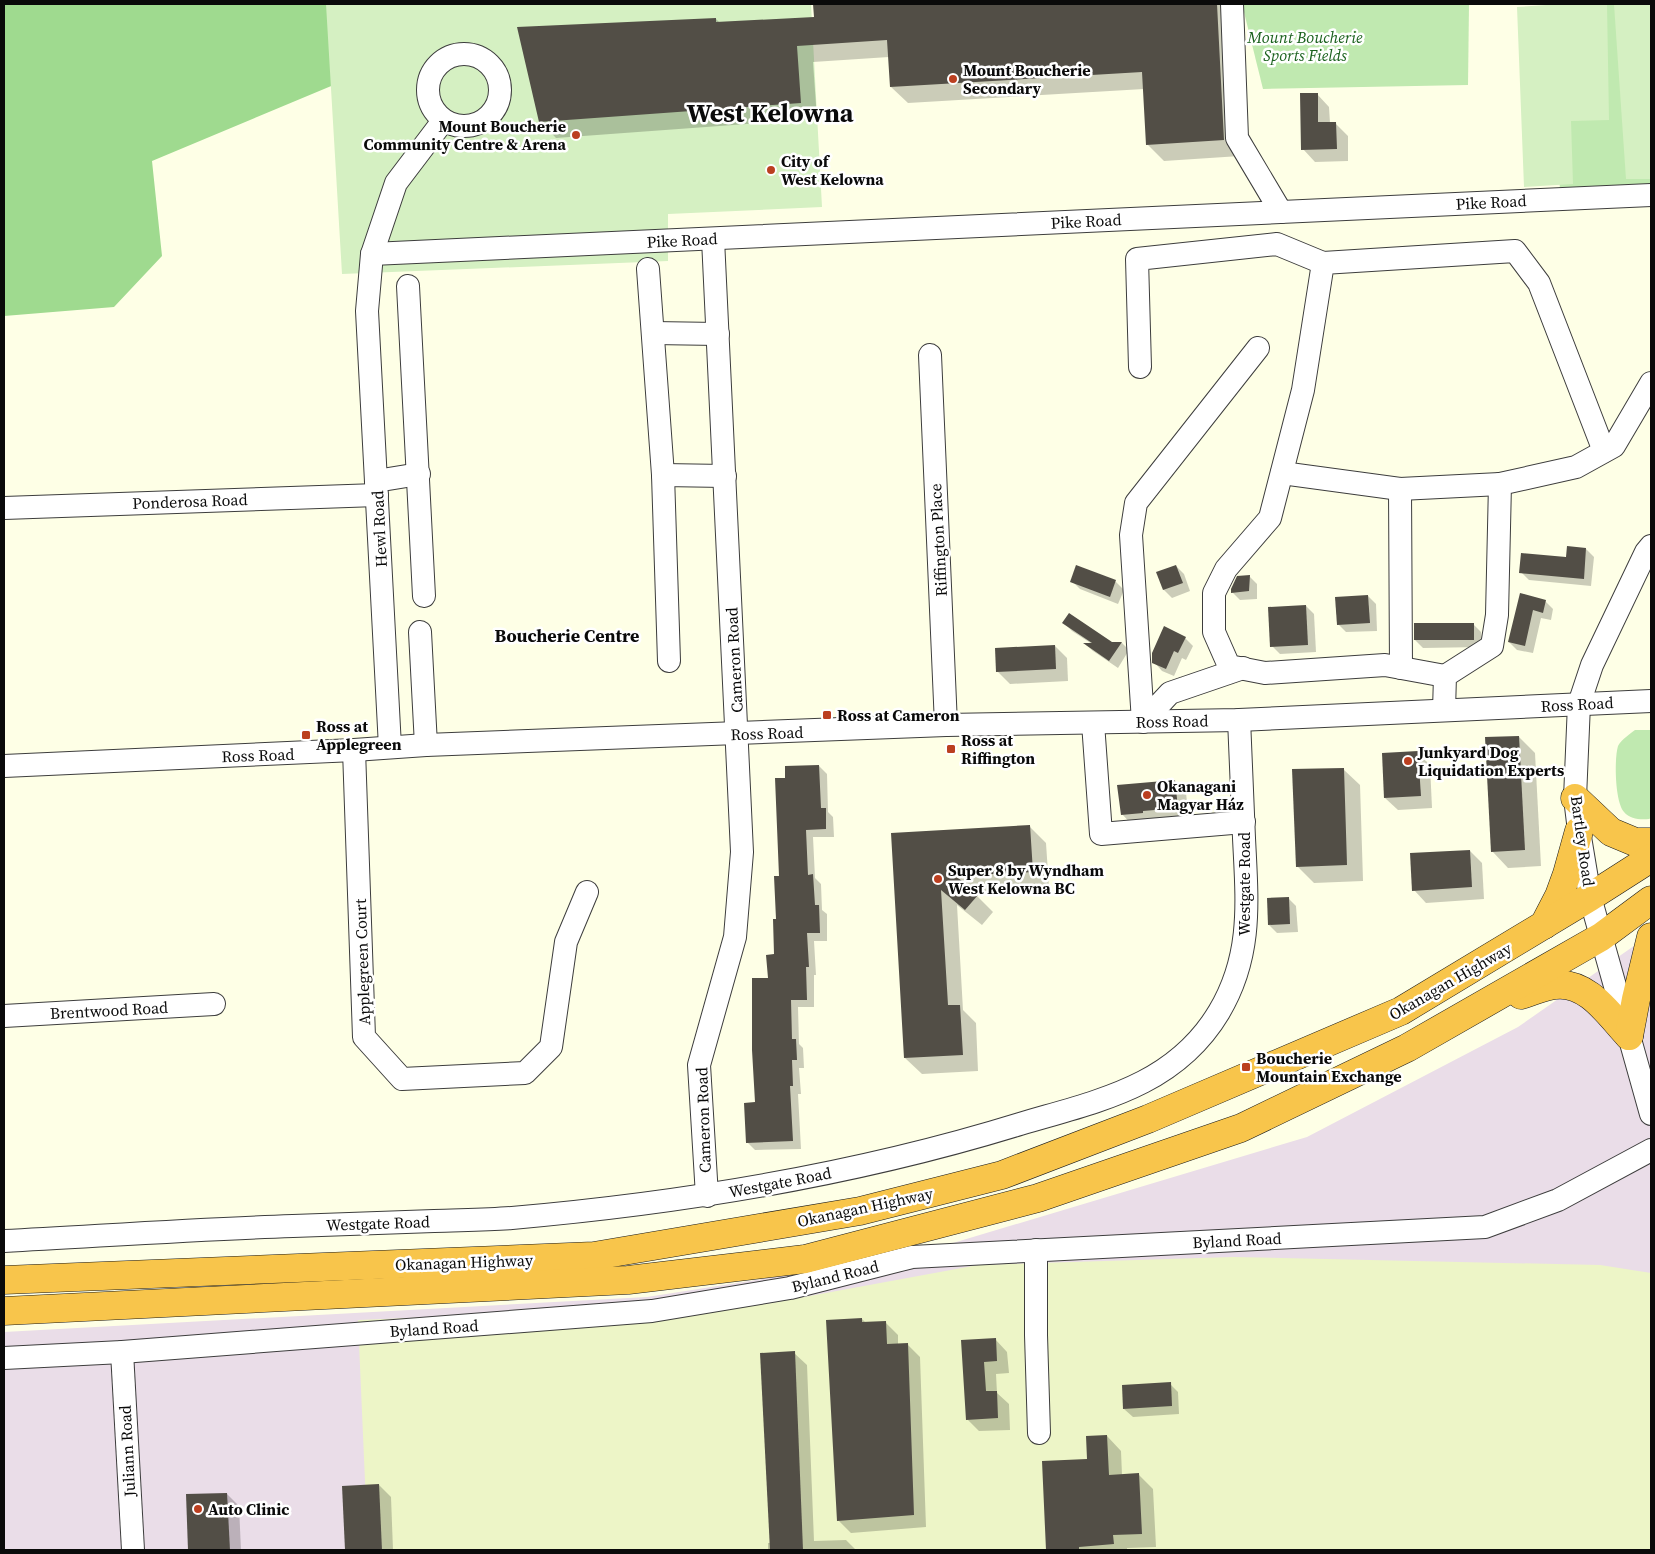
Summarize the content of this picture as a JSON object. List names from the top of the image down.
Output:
{
  "streets": {
    "highway": ["Okanagan Highway"],
    "street": [
      "Pike Road",
      "Ponderosa Road",
      "Hewl Road",
      "Riffington Place",
      "Cameron Road",
      "Ross Road",
      "Bartley Road",
      "Westgate Road",
      "Applegreen Court",
      "Brentwood Road",
      "Byland Road",
      "Juliann Road"
    ]
  },
  "crossings": [
    ["Pike Road", "Hewl Road"],
    ["Pike Road", "Cameron Road"],
    ["Ponderosa Road", "Hewl Road"],
    ["Hewl Road", "Ross Road"],
    ["Riffington Place", "Ross Road"],
    ["Cameron Road", "Ross Road"],
    ["Cameron Road", "Westgate Road"],
    ["Ross Road", "Bartley Road"],
    ["Ross Road", "Westgate Road"],
    ["Ross Road", "Applegreen Court"],
    ["Bartley Road", "Okanagan Highway"],
    ["Byland Road", "Juliann Road"]
  ],
  "districts": ["West Kelowna", "Boucherie Centre"],
  "parks": ["Mount Boucherie Sports Fields"],
  "places": {
    "other": [
      "Mount Boucherie Secondary",
      "Mount Boucherie Community Centre & Arena",
      "City of West Kelowna",
      "Junkyard Dog Liquidation Experts",
      "Okanagani Magyar Ház",
      "Super 8 by Wyndham West Kelowna BC",
      "Auto Clinic"
    ],
    "transit": [
      "Ross at Cameron",
      "Ross at Applegreen",
      "Ross at Riffington",
      "Boucherie Mountain Exchange"
    ]
  }
}
